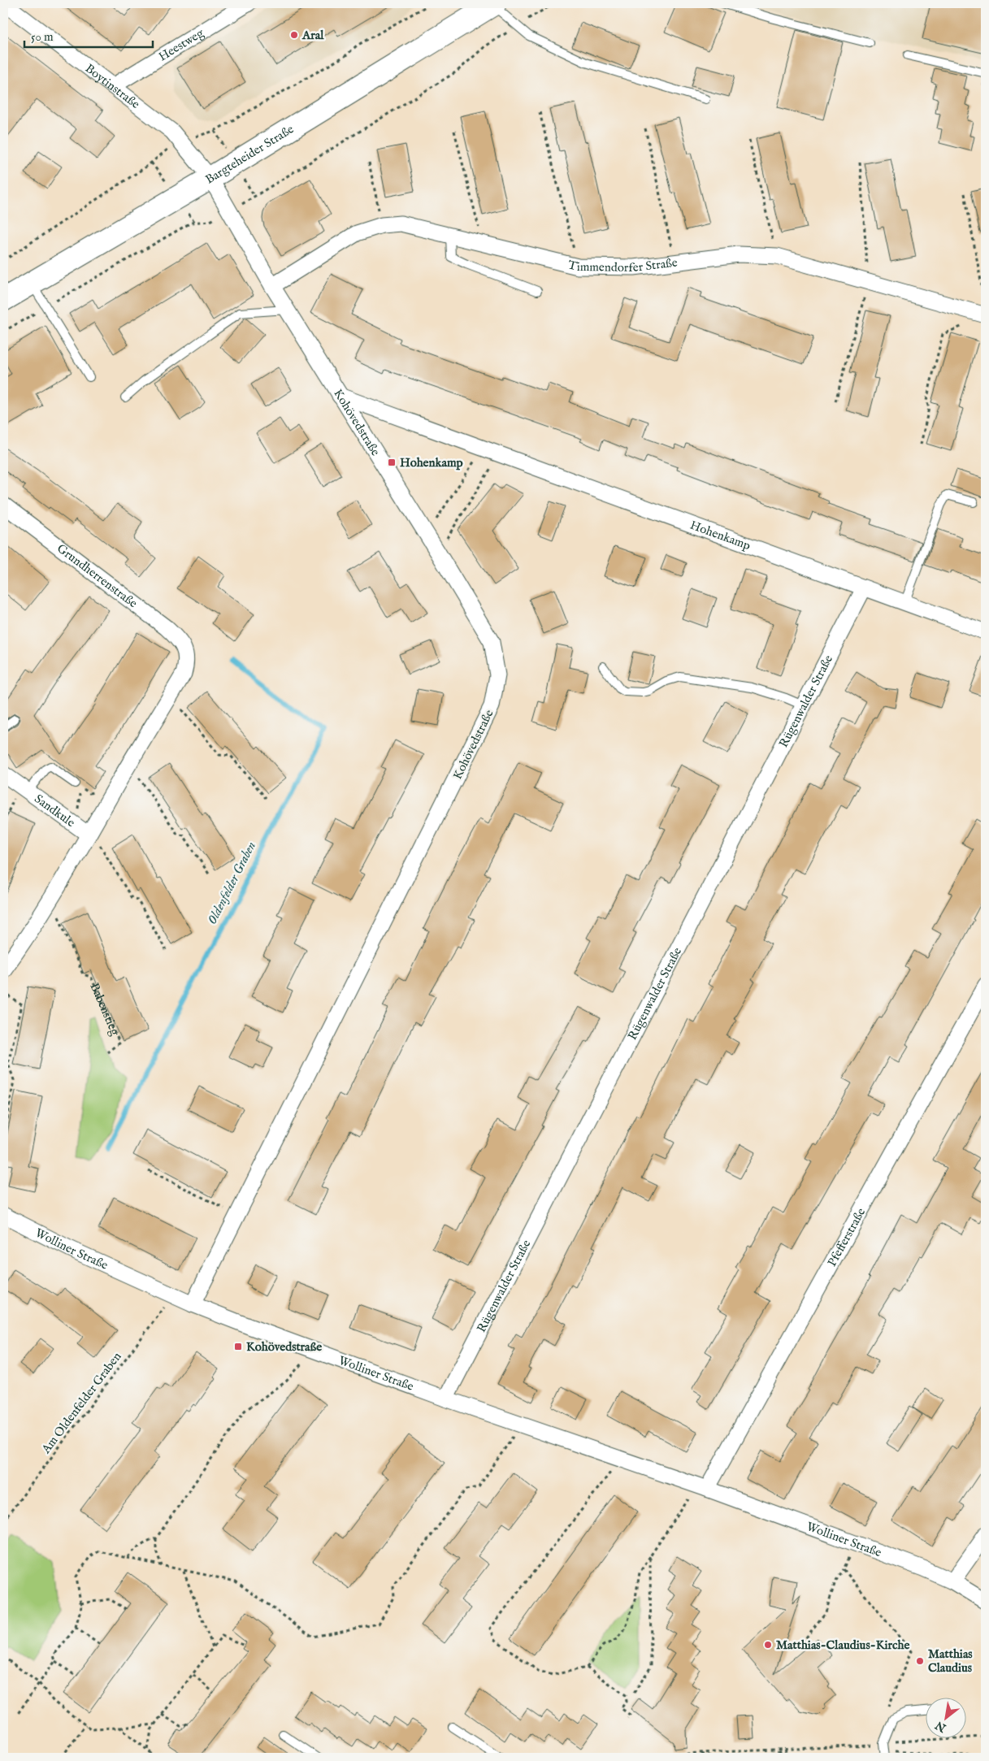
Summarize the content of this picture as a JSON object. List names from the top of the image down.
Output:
{
  "streets": {
    "main road": ["Bargteheider Straße"],
    "street": [
      "Heestweg",
      "Boytinstraße",
      "Timmendorfer Straße",
      "Kohövedstraße",
      "Hohenkamp",
      "Grundherrenstraße",
      "Rügenwalder Straße",
      "Sandkule",
      "Pfefferstraße",
      "Wolliner Straße"
    ],
    "path": ["Babenstieg", "Am Oldenfelder Graben"]
  },
  "crossings": [
    ["Heestweg", "Boytinstraße"],
    ["Boytinstraße", "Bargteheider Straße"],
    ["Boytinstraße", "Kohövedstraße"],
    ["Bargteheider Straße", "Kohövedstraße"],
    ["Timmendorfer Straße", "Kohövedstraße"],
    ["Kohövedstraße", "Hohenkamp"],
    ["Kohövedstraße", "Wolliner Straße"],
    ["Hohenkamp", "Rügenwalder Straße"],
    ["Rügenwalder Straße", "Wolliner Straße"],
    ["Pfefferstraße", "Wolliner Straße"],
    ["Wolliner Straße", "Am Oldenfelder Graben"]
  ],
  "water": ["Oldenfelder Graben"],
  "places": {
    "other": ["Aral", "Matthias-Claudius-Kirche", "Matthias Claudius"],
    "transit": ["Hohenkamp", "Kohövedstraße"]
  },
  "scale_bar": "50 m",
  "north": "bottom left"
}
